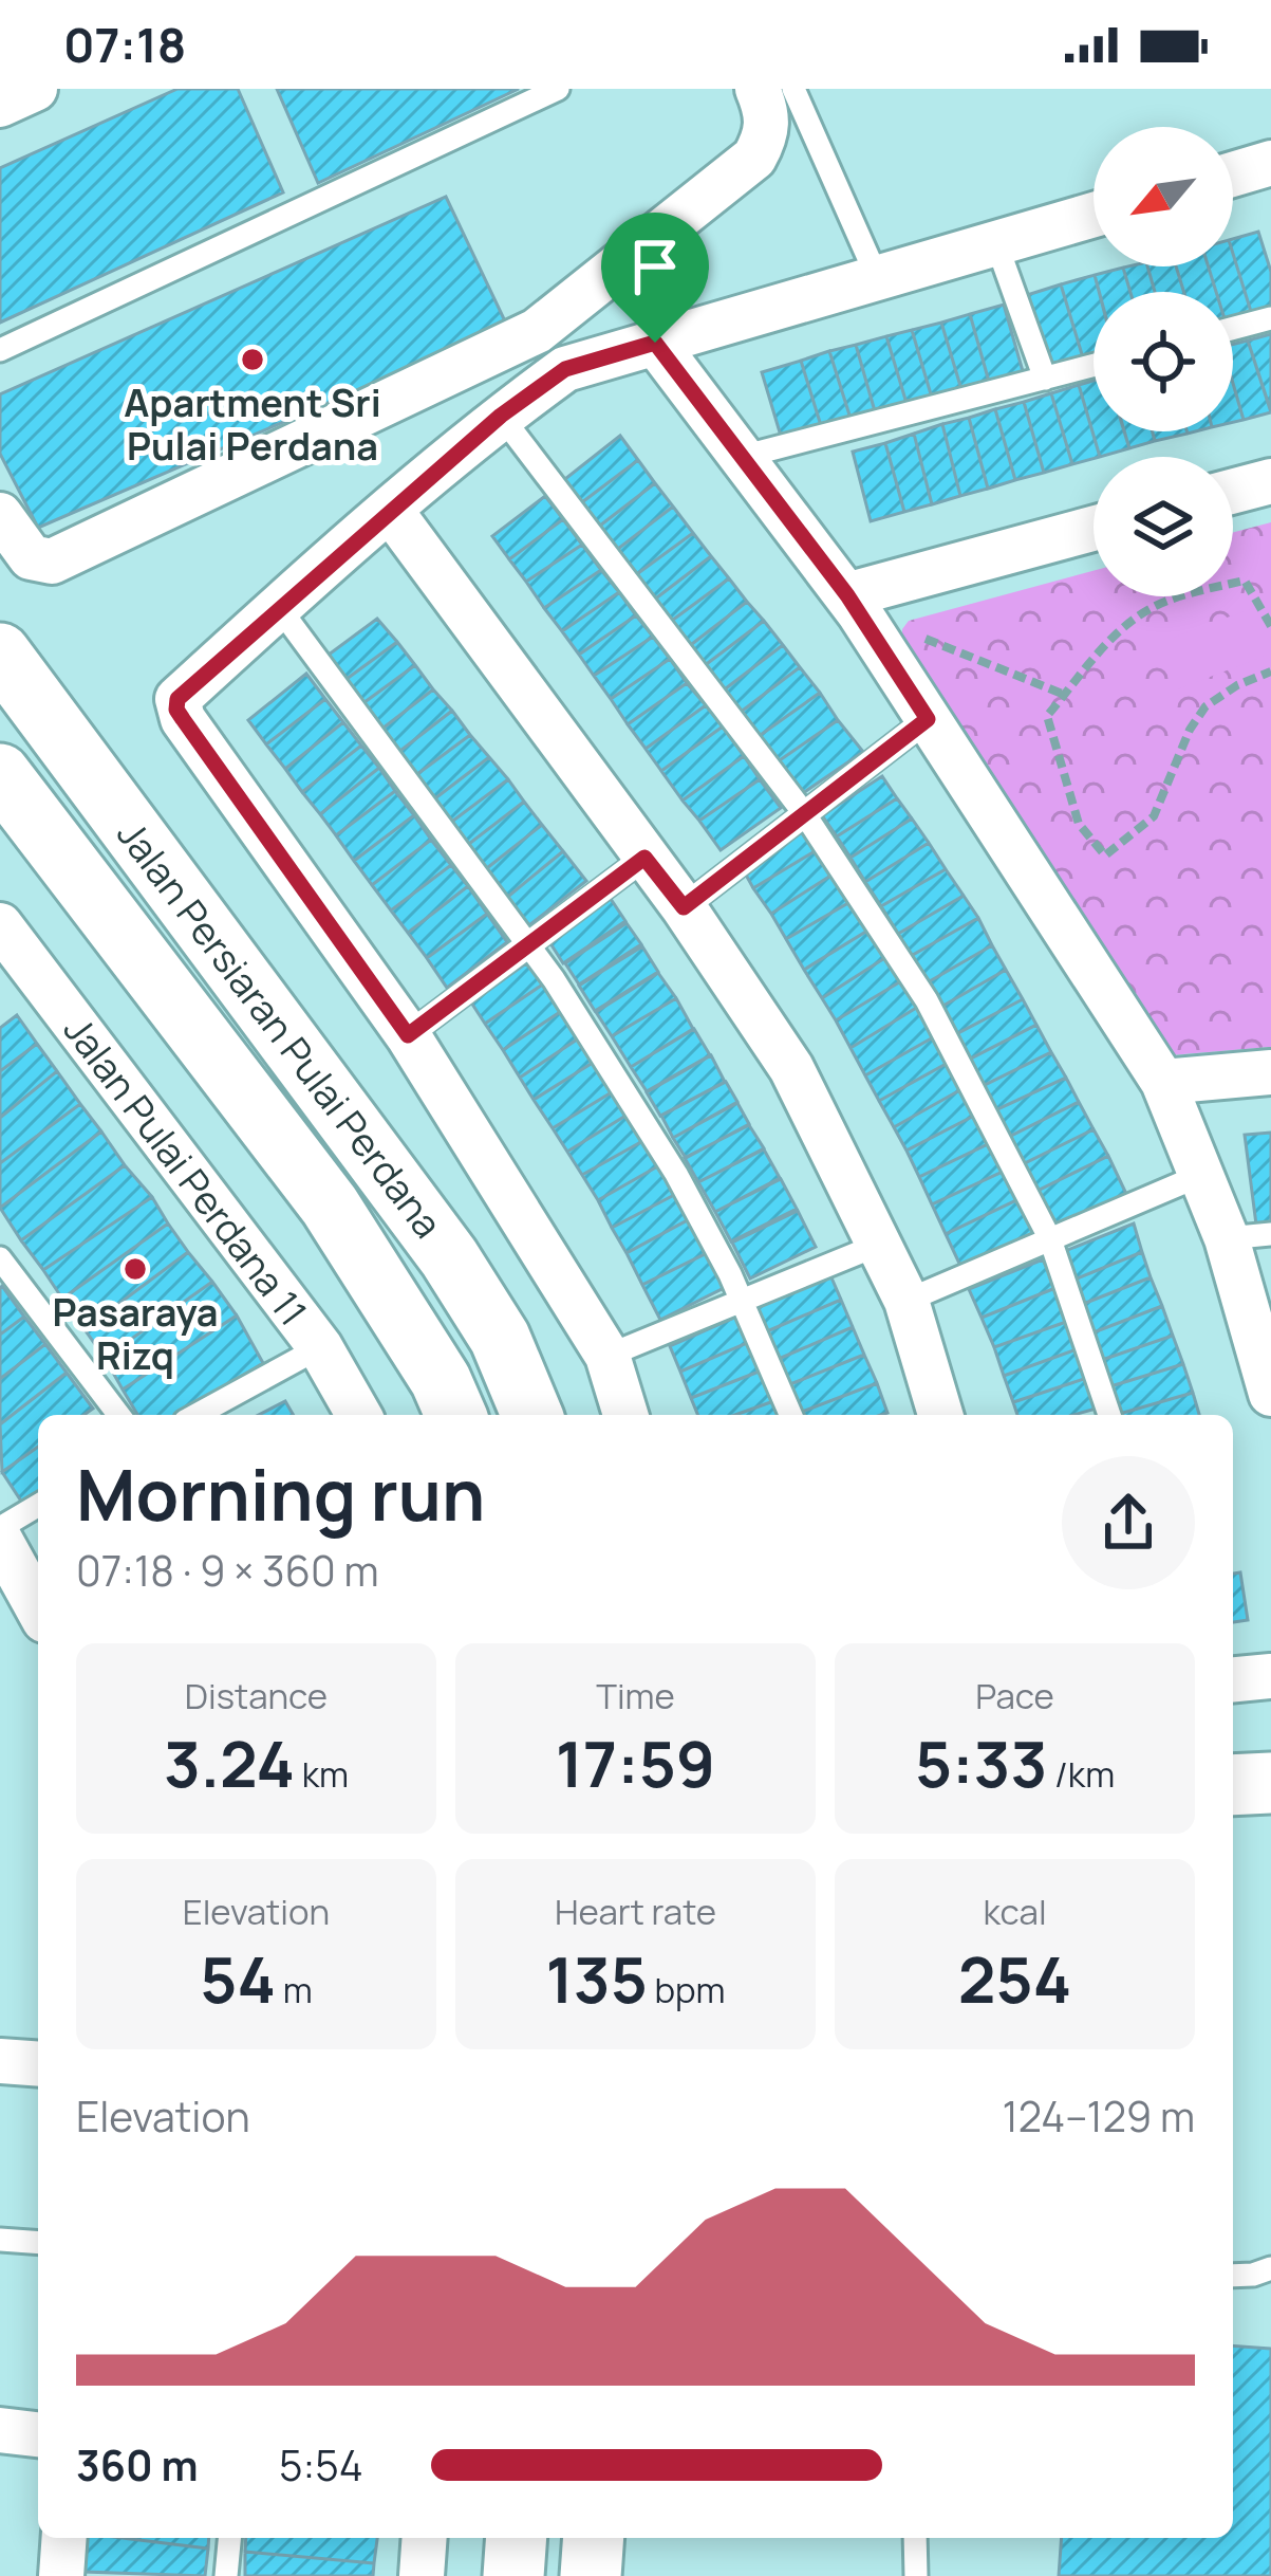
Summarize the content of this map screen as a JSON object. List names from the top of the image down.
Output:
{
  "streets": {
    "main road": ["Jalan Persiaran Pulai Perdana"],
    "street": ["Jalan Pulai Perdana 11"]
  },
  "places": ["Apartment Sri Pulai Perdana", "Pasaraya Rizq"],
  "north": "bottom left",
  "page": {
    "status": "07:18",
    "heading": ["Morning run", "07:18 · 9 × 360 m"],
    "stats": [
      ["Distance", "3.24 km"],
      ["Time", "17:59"],
      ["Pace", "5:33 /km"],
      ["Elevation", "54 m"],
      ["Heart rate", "135 bpm"],
      ["kcal", "254"]
    ],
    "chart": ["Elevation", "124–129 m"],
    "list": [
      {
        "name": "360 m",
        "note": "5:54"
      }
    ]
  }
}
